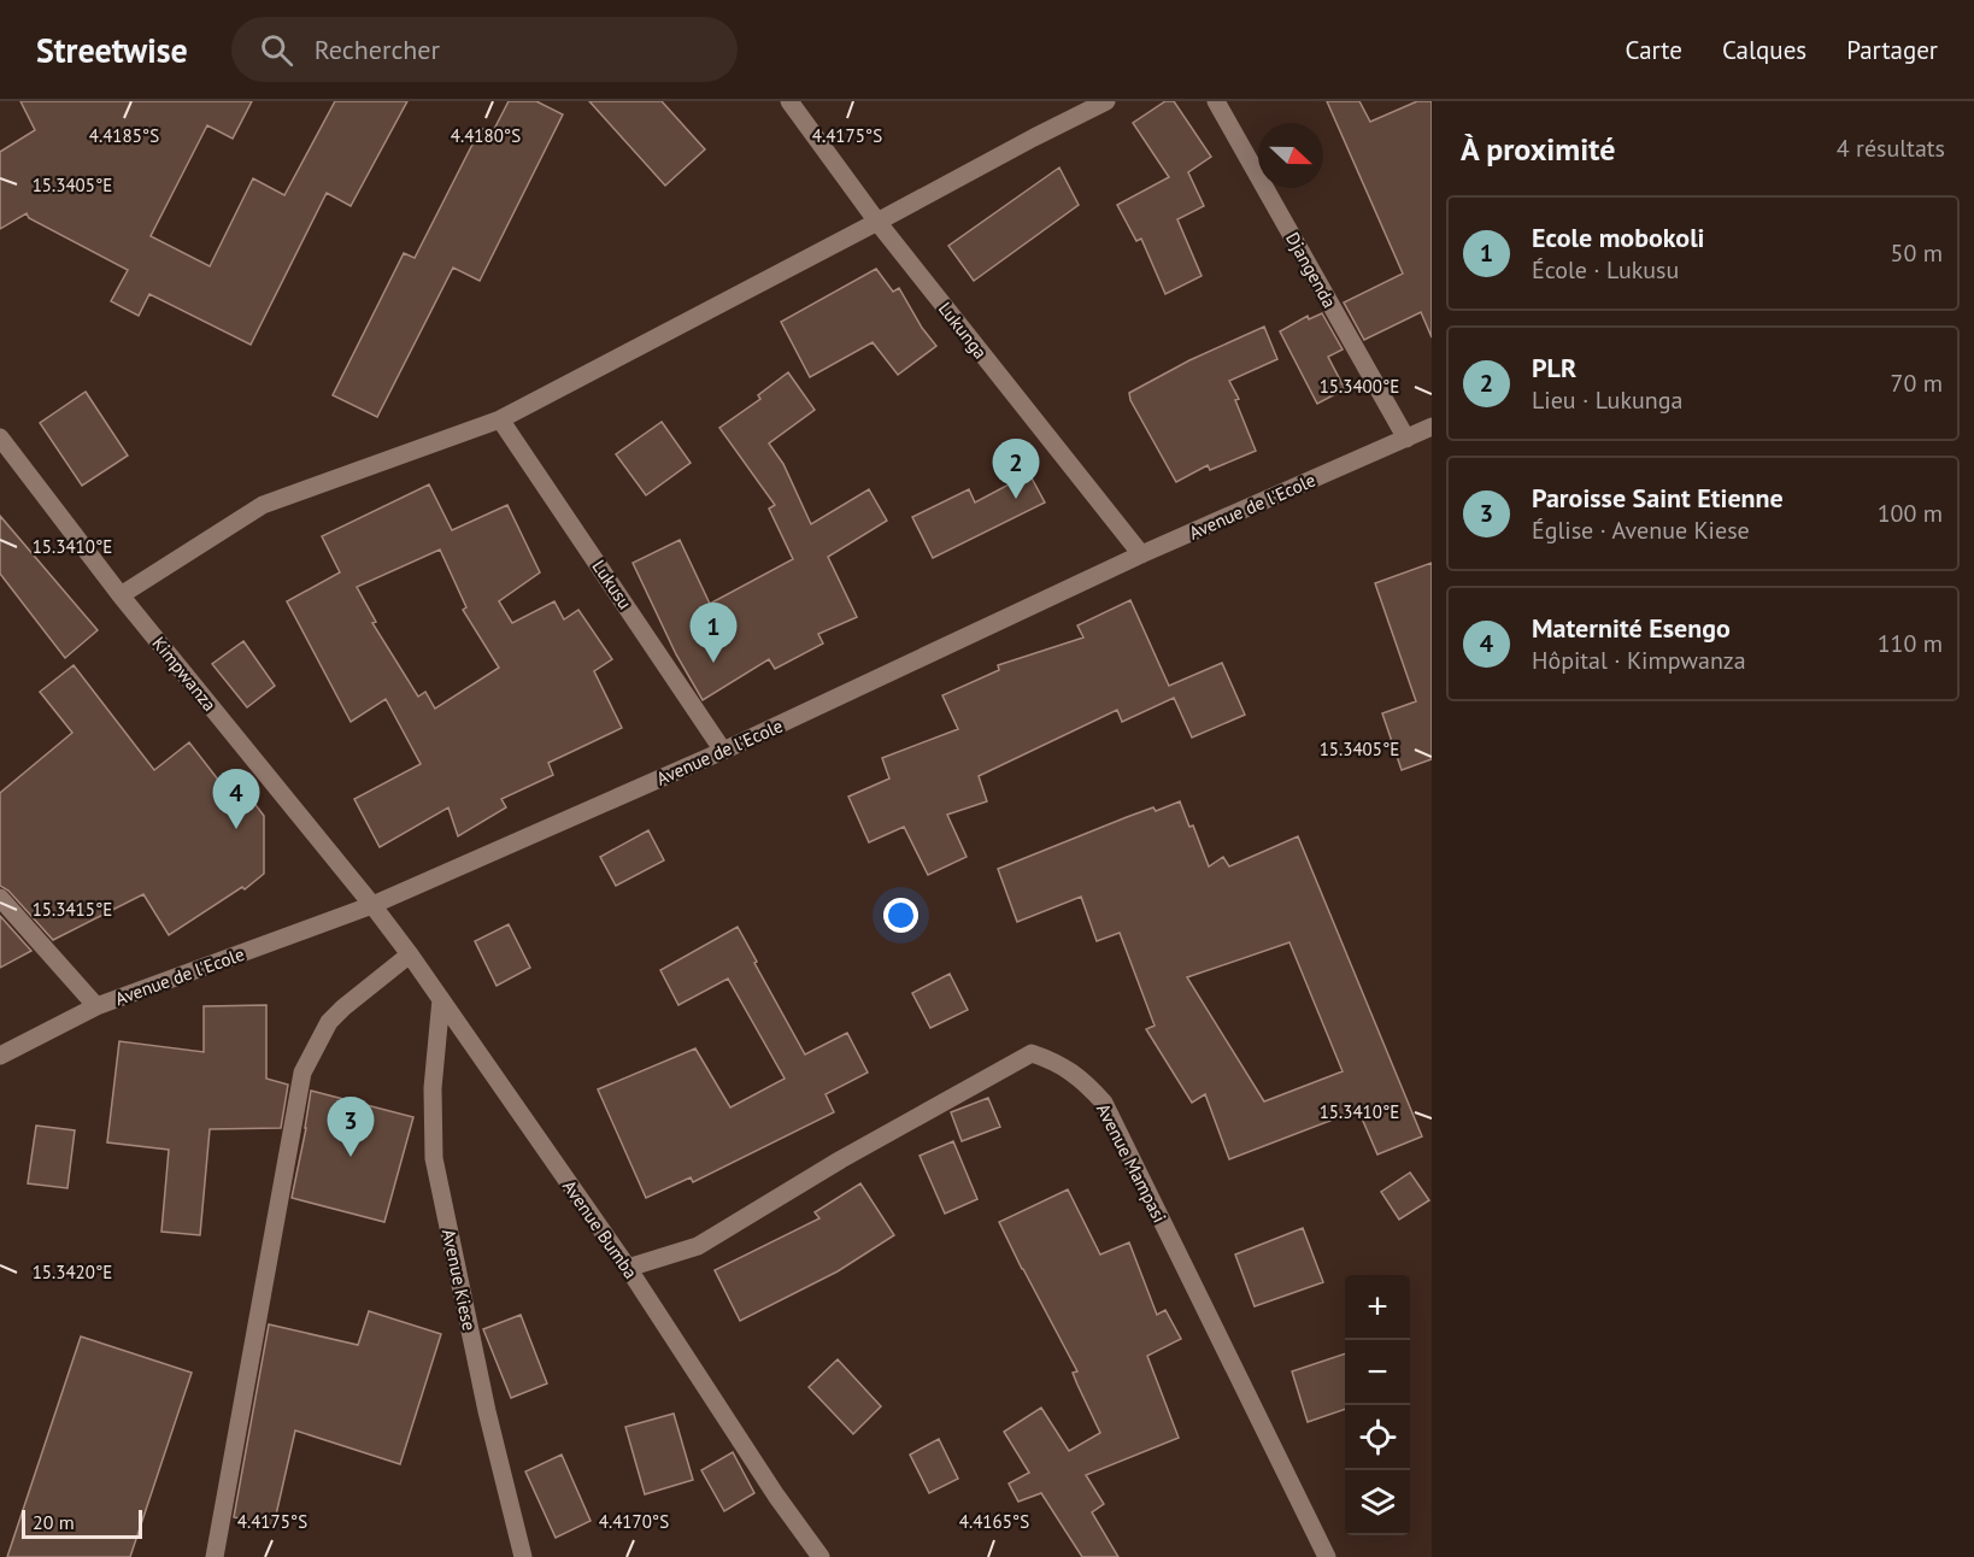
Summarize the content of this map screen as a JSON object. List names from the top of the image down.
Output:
{
  "streets": {
    "street": [
      "Djangenda",
      "Lukunga",
      "Avenue de l'Ecole",
      "Lukusu",
      "Kimpwanza",
      "Avenue Mampasi",
      "Avenue Bumba",
      "Avenue Kiese"
    ]
  },
  "crossings": [
    ["Djangenda", "Avenue de l'Ecole"],
    ["Lukunga", "Avenue de l'Ecole"],
    ["Avenue de l'Ecole", "Lukusu"],
    ["Avenue de l'Ecole", "Kimpwanza"],
    ["Avenue de l'Ecole", "Avenue Bumba"],
    ["Kimpwanza", "Avenue Bumba"],
    ["Avenue Mampasi", "Avenue Bumba"],
    ["Avenue Bumba", "Avenue Kiese"]
  ],
  "scale_bar": "20 m",
  "north": "right",
  "page": {
    "header": "Streetwise",
    "search": "Rechercher",
    "nav": ["Carte", "Calques", "Partager"],
    "heading": ["À proximité", "4 résultats"],
    "list": [
      {
        "mark": "1",
        "name": "Ecole mobokoli",
        "note": "École · Lukusu",
        "value": "50 m"
      },
      {
        "mark": "2",
        "name": "PLR",
        "note": "Lieu · Lukunga",
        "value": "70 m"
      },
      {
        "mark": "3",
        "name": "Paroisse Saint Etienne",
        "note": "Église · Avenue Kiese",
        "value": "100 m"
      },
      {
        "mark": "4",
        "name": "Maternité Esengo",
        "note": "Hôpital · Kimpwanza",
        "value": "110 m"
      }
    ],
    "pins": [
      "2",
      "1",
      "4",
      "3"
    ],
    "map_buttons": ["+", "−"],
    "scale": "20 m"
  },
  "coordinates": [
    "4.4185°S",
    "4.4180°S",
    "4.4175°S",
    "15.3405°E",
    "15.3400°E",
    "15.3410°E",
    "15.3415°E",
    "15.3420°E",
    "4.4170°S",
    "4.4165°S"
  ]
}
